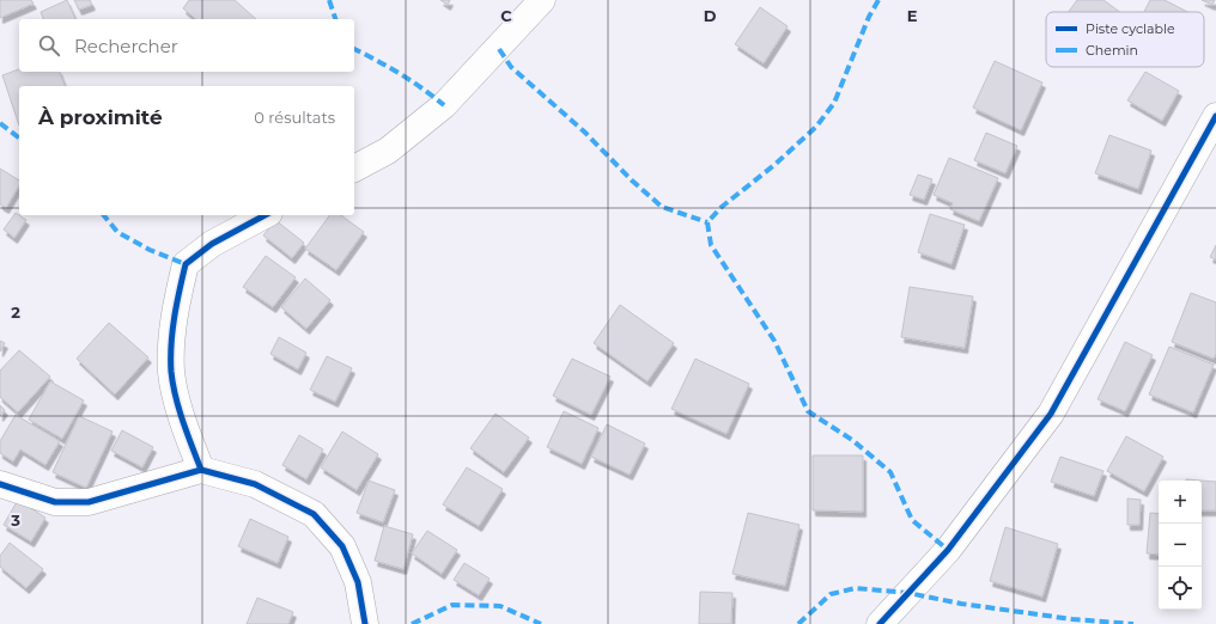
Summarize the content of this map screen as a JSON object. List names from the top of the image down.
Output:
{
  "legend": ["Piste cyclable", "Chemin"],
  "page": {
    "search": "Rechercher",
    "heading": ["À proximité", "0 résultats"],
    "map_buttons": ["+", "−"]
  },
  "grid": {
    "columns": ["C", "D", "E"],
    "rows": ["2", "3"]
  }
}
